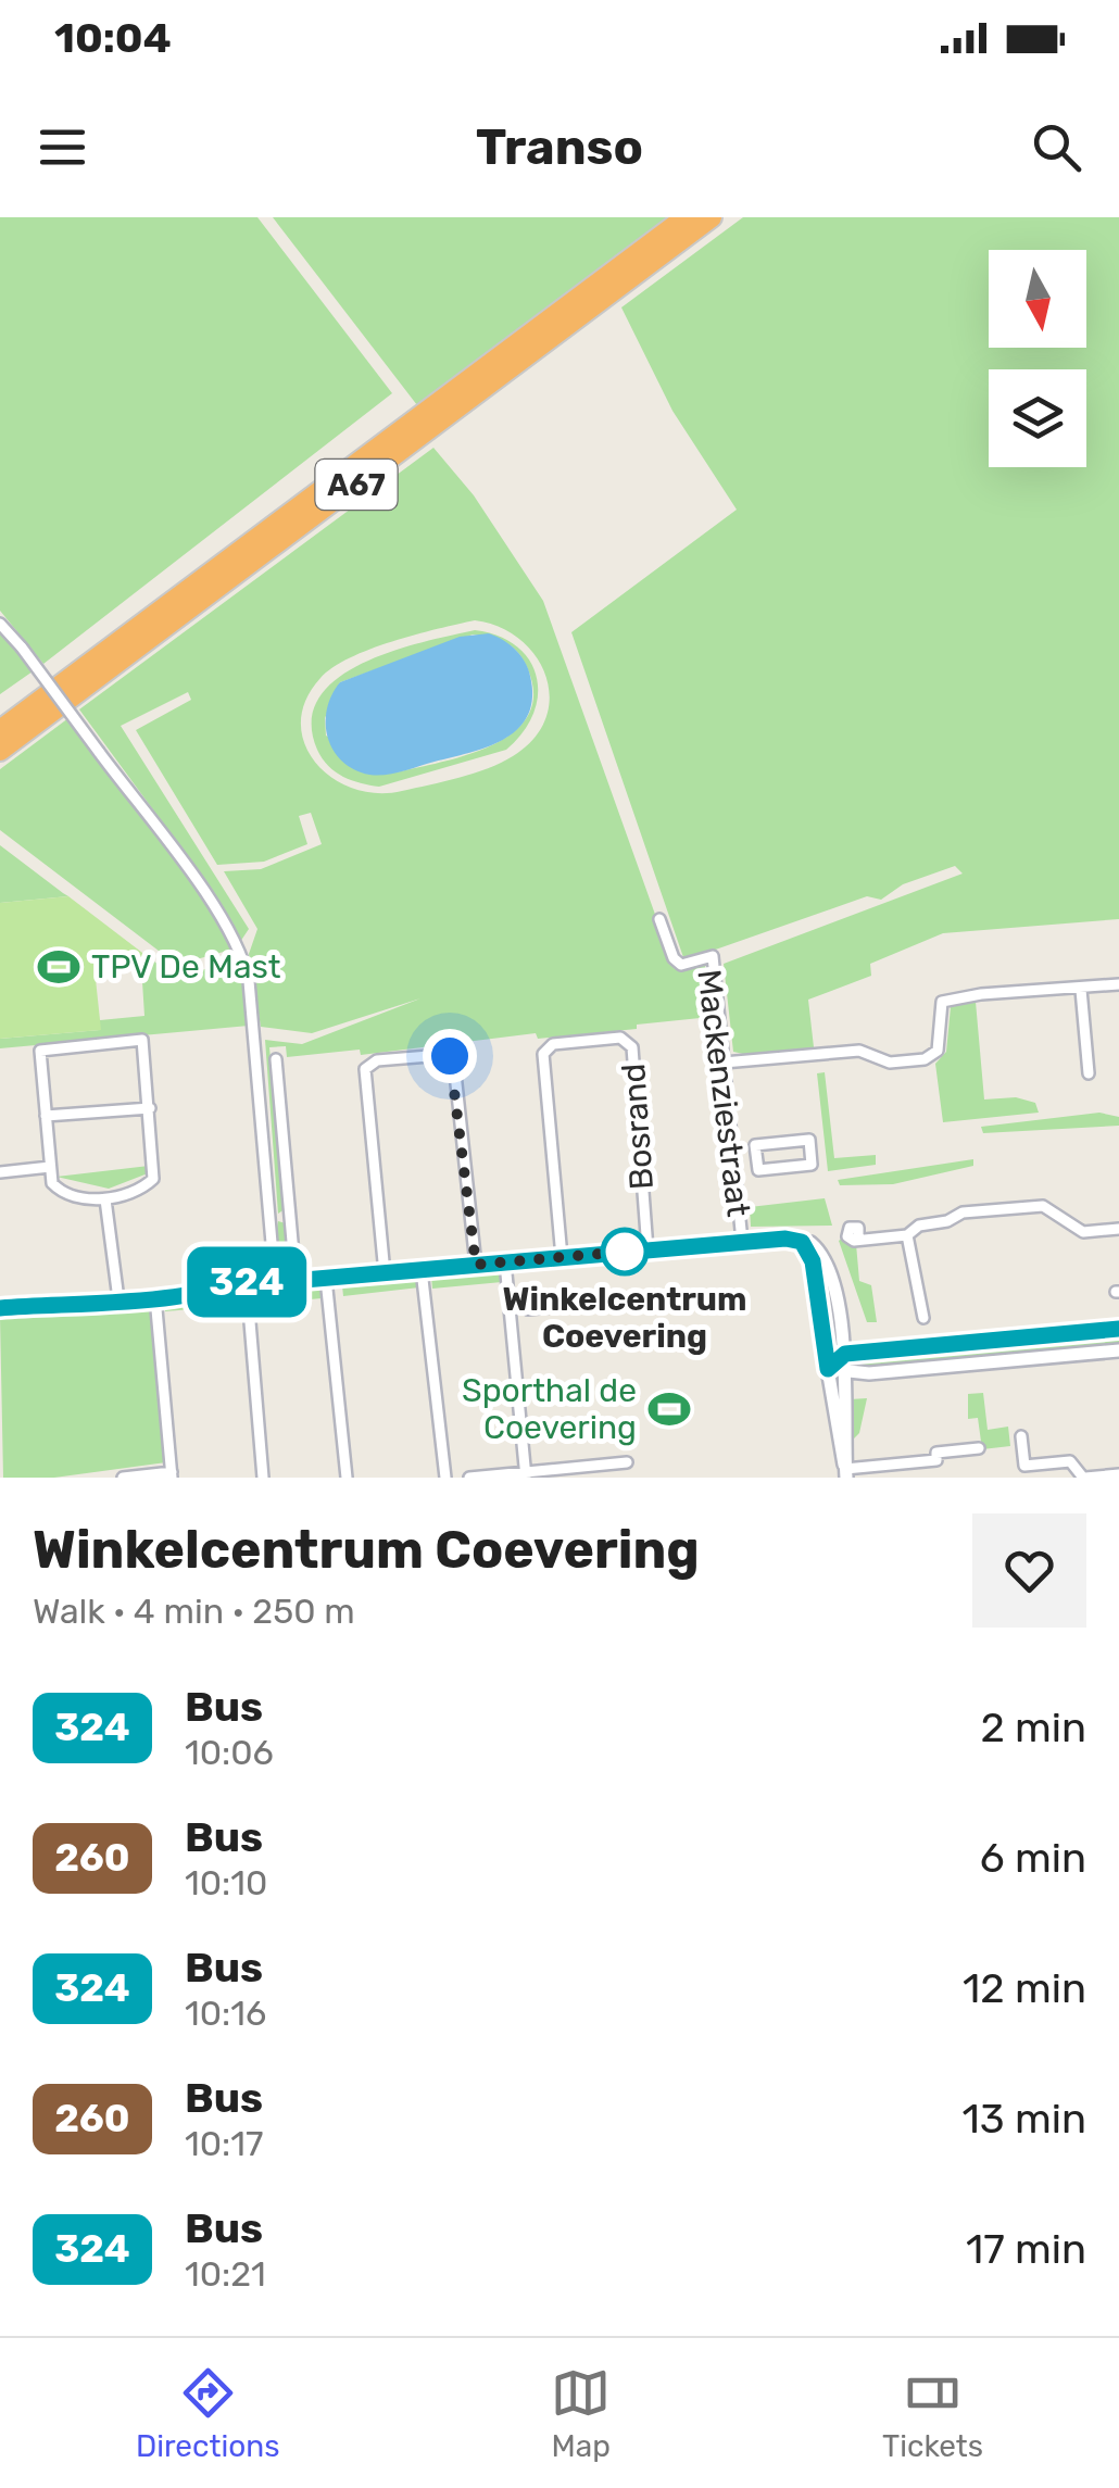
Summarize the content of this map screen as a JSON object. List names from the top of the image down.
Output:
{
  "streets": {
    "highway": ["A67"],
    "street": ["Mackenziestraat", "Bosrand"]
  },
  "places": {
    "sports": ["TPV De Mast", "Sporthal de Coevering"],
    "other": ["Winkelcentrum Coevering"]
  },
  "lines": ["bus line 324"],
  "north": "bottom",
  "page": {
    "status": "10:04",
    "header": "Transo",
    "on_map": "324",
    "heading": ["Winkelcentrum Coevering", "Walk · 4 min · 250 m"],
    "list": [
      {
        "mark": "324",
        "name": "Bus",
        "note": "10:06",
        "value": "2 min"
      },
      {
        "mark": "260",
        "name": "Bus",
        "note": "10:10",
        "value": "6 min"
      },
      {
        "mark": "324",
        "name": "Bus",
        "note": "10:16",
        "value": "12 min"
      },
      {
        "mark": "260",
        "name": "Bus",
        "note": "10:17",
        "value": "13 min"
      },
      {
        "mark": "324",
        "name": "Bus",
        "note": "10:21",
        "value": "17 min"
      }
    ],
    "tabs": ["Directions", "Map", "Tickets"]
  }
}
